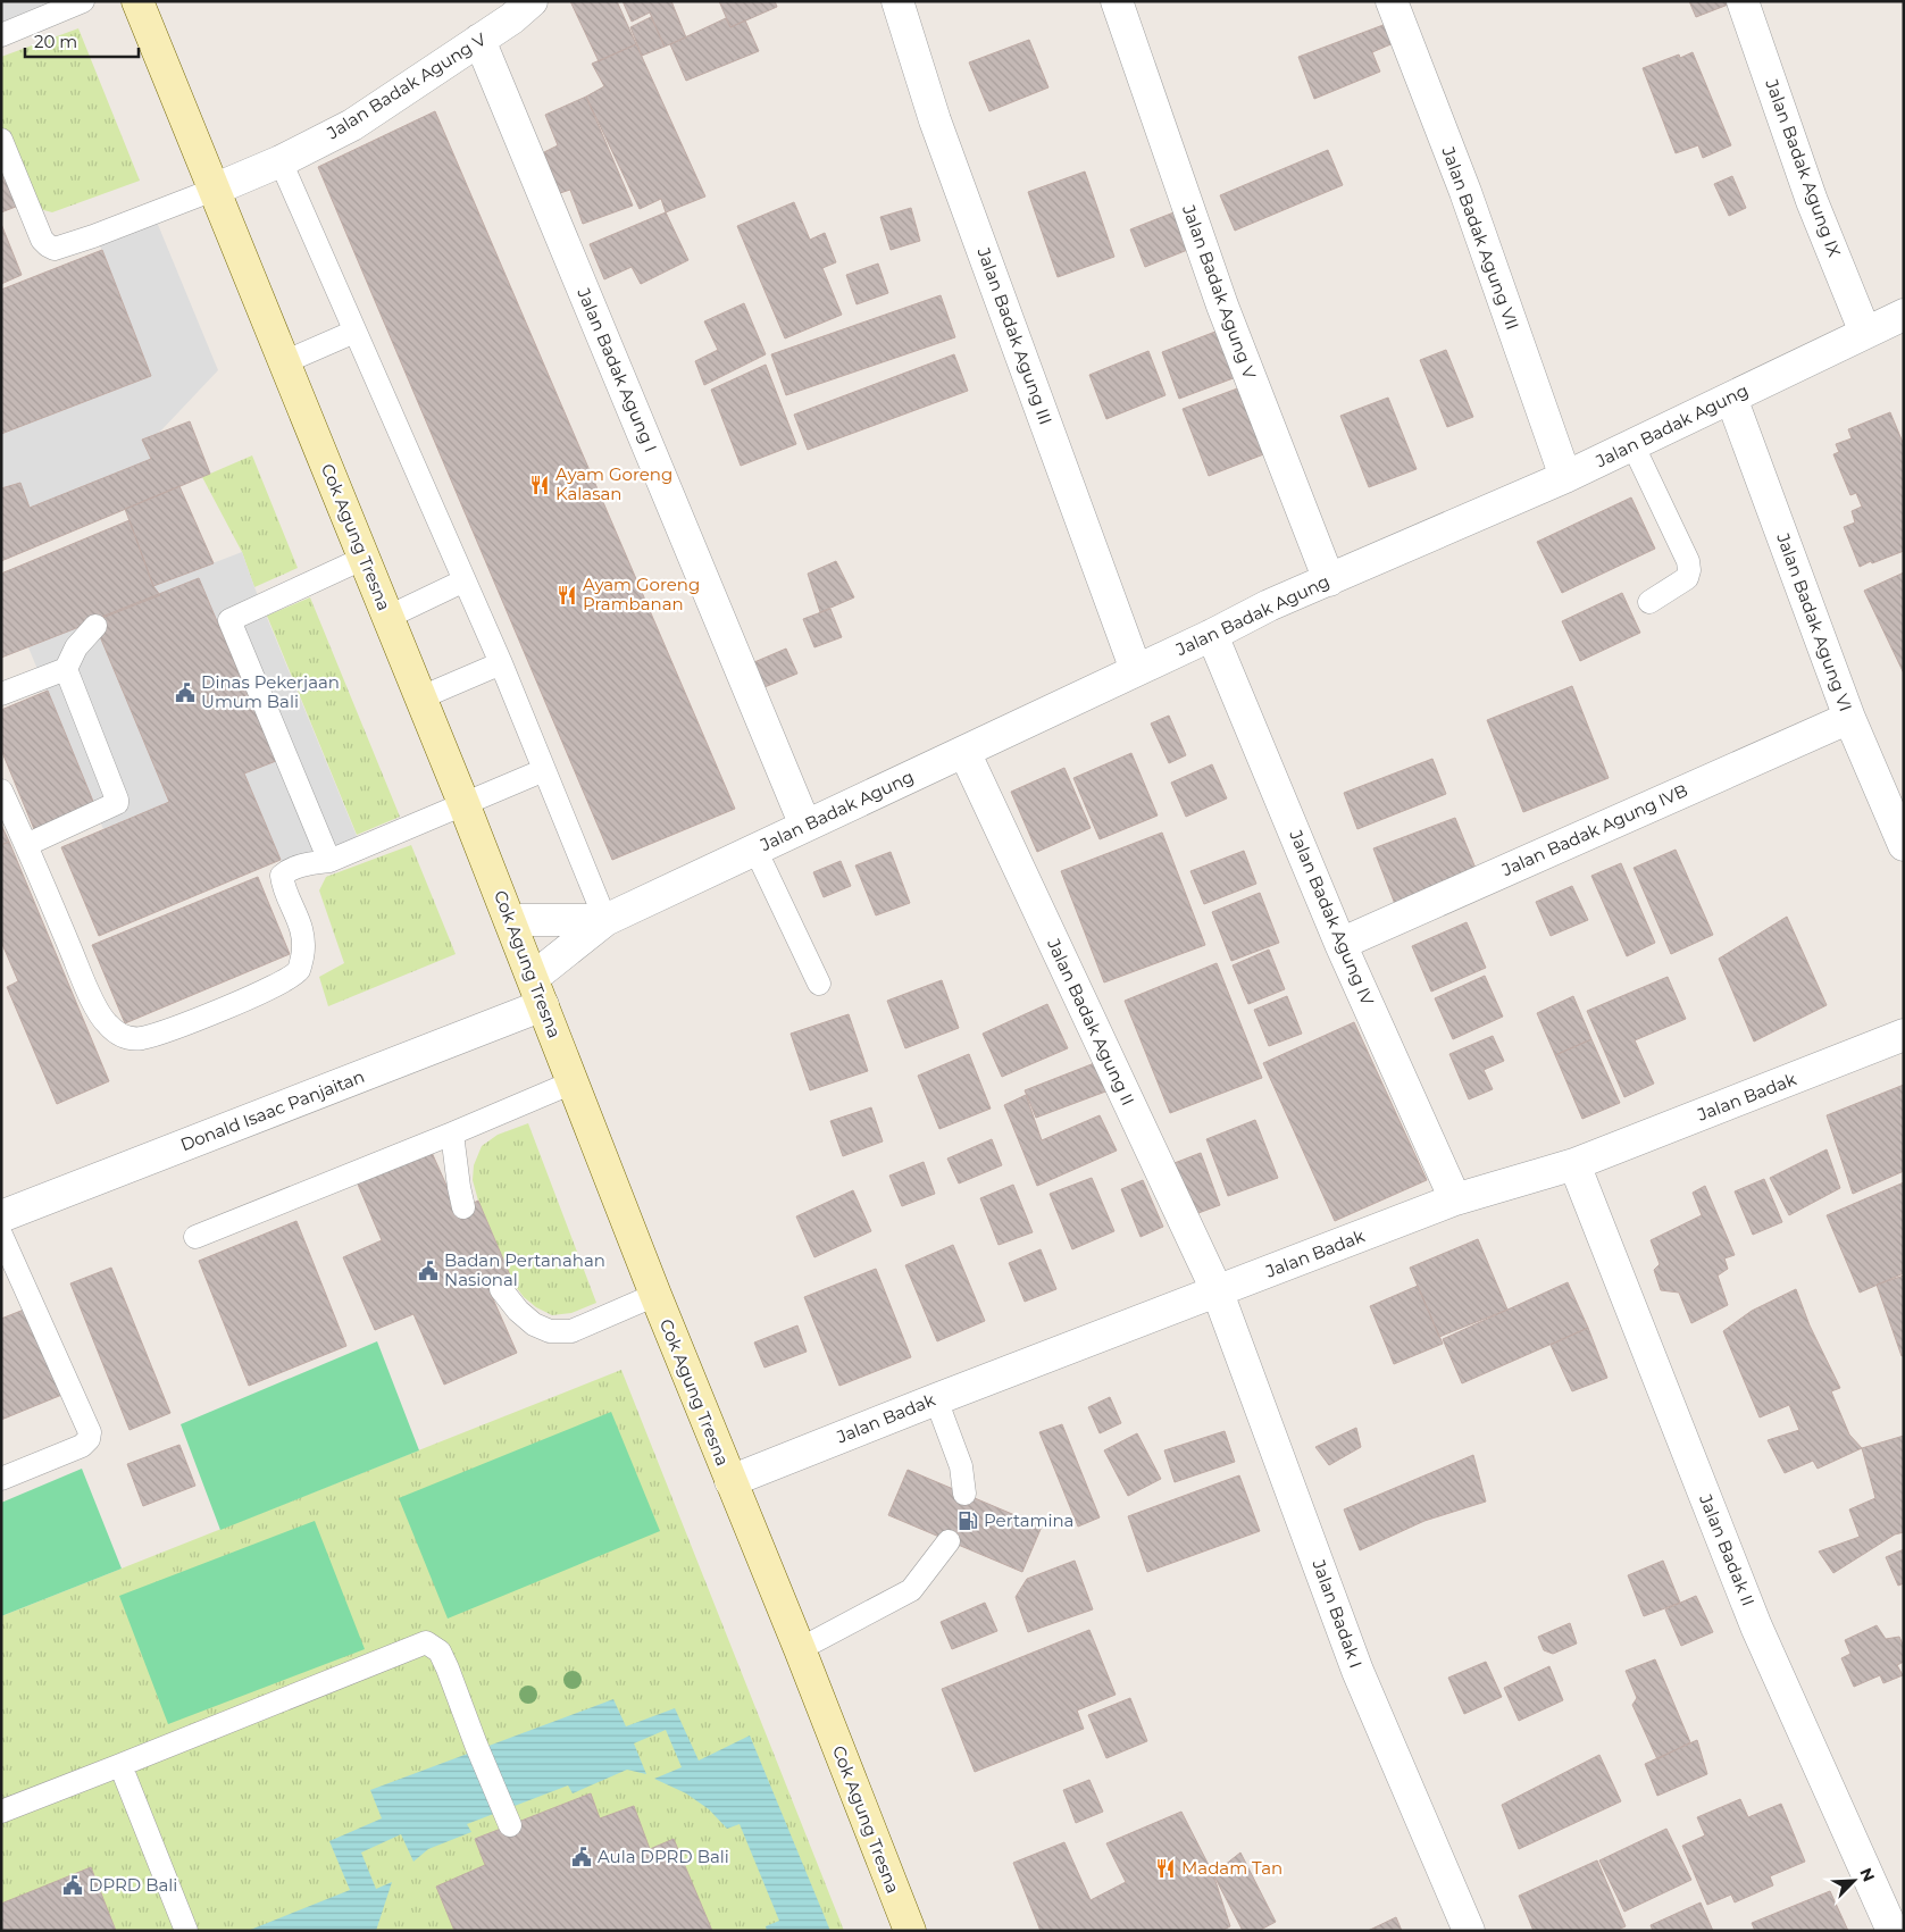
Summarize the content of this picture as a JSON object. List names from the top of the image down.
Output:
{
  "streets": {
    "main road": ["Cok Agung Tresna"],
    "street": [
      "Jalan Badak Agung V",
      "Jalan Badak Agung IX",
      "Jalan Badak Agung VII",
      "Jalan Badak Agung III",
      "Jalan Badak Agung I",
      "Jalan Badak Agung",
      "Jalan Badak Agung VI",
      "Jalan Badak Agung IVB",
      "Jalan Badak Agung IV",
      "Jalan Badak Agung II",
      "Jalan Badak",
      "Donald Isaac Panjaitan",
      "Jalan Badak II",
      "Jalan Badak I"
    ]
  },
  "crossings": [
    ["Jalan Badak Agung V", "Jalan Badak Agung I"],
    ["Jalan Badak Agung V", "Jalan Badak Agung"],
    ["Jalan Badak Agung V", "Cok Agung Tresna"],
    ["Jalan Badak Agung IX", "Jalan Badak Agung"],
    ["Jalan Badak Agung VII", "Jalan Badak Agung"],
    ["Jalan Badak Agung III", "Jalan Badak Agung"],
    ["Jalan Badak Agung I", "Jalan Badak Agung"],
    ["Jalan Badak Agung", "Cok Agung Tresna"],
    ["Jalan Badak Agung", "Jalan Badak Agung VI"],
    ["Jalan Badak Agung", "Jalan Badak Agung IV"],
    ["Jalan Badak Agung", "Jalan Badak Agung II"],
    ["Jalan Badak Agung", "Donald Isaac Panjaitan"],
    ["Cok Agung Tresna", "Jalan Badak"],
    ["Cok Agung Tresna", "Donald Isaac Panjaitan"],
    ["Jalan Badak Agung VI", "Jalan Badak Agung IVB"],
    ["Jalan Badak Agung IVB", "Jalan Badak Agung IV"],
    ["Jalan Badak Agung IV", "Jalan Badak"],
    ["Jalan Badak Agung II", "Jalan Badak"],
    ["Jalan Badak Agung II", "Jalan Badak I"],
    ["Jalan Badak", "Jalan Badak II"],
    ["Jalan Badak", "Jalan Badak I"]
  ],
  "places": {
    "restaurant": ["Ayam Goreng Kalasan", "Ayam Goreng Prambanan", "Madam Tan"],
    "public building": [
      "Dinas Pekerjaan Umum Bali",
      "Badan Pertanahan Nasional",
      "Aula DPRD Bali",
      "DPRD Bali"
    ],
    "fuel station": ["Pertamina"]
  },
  "scale_bar": "20 m",
  "north": "top right"
}
